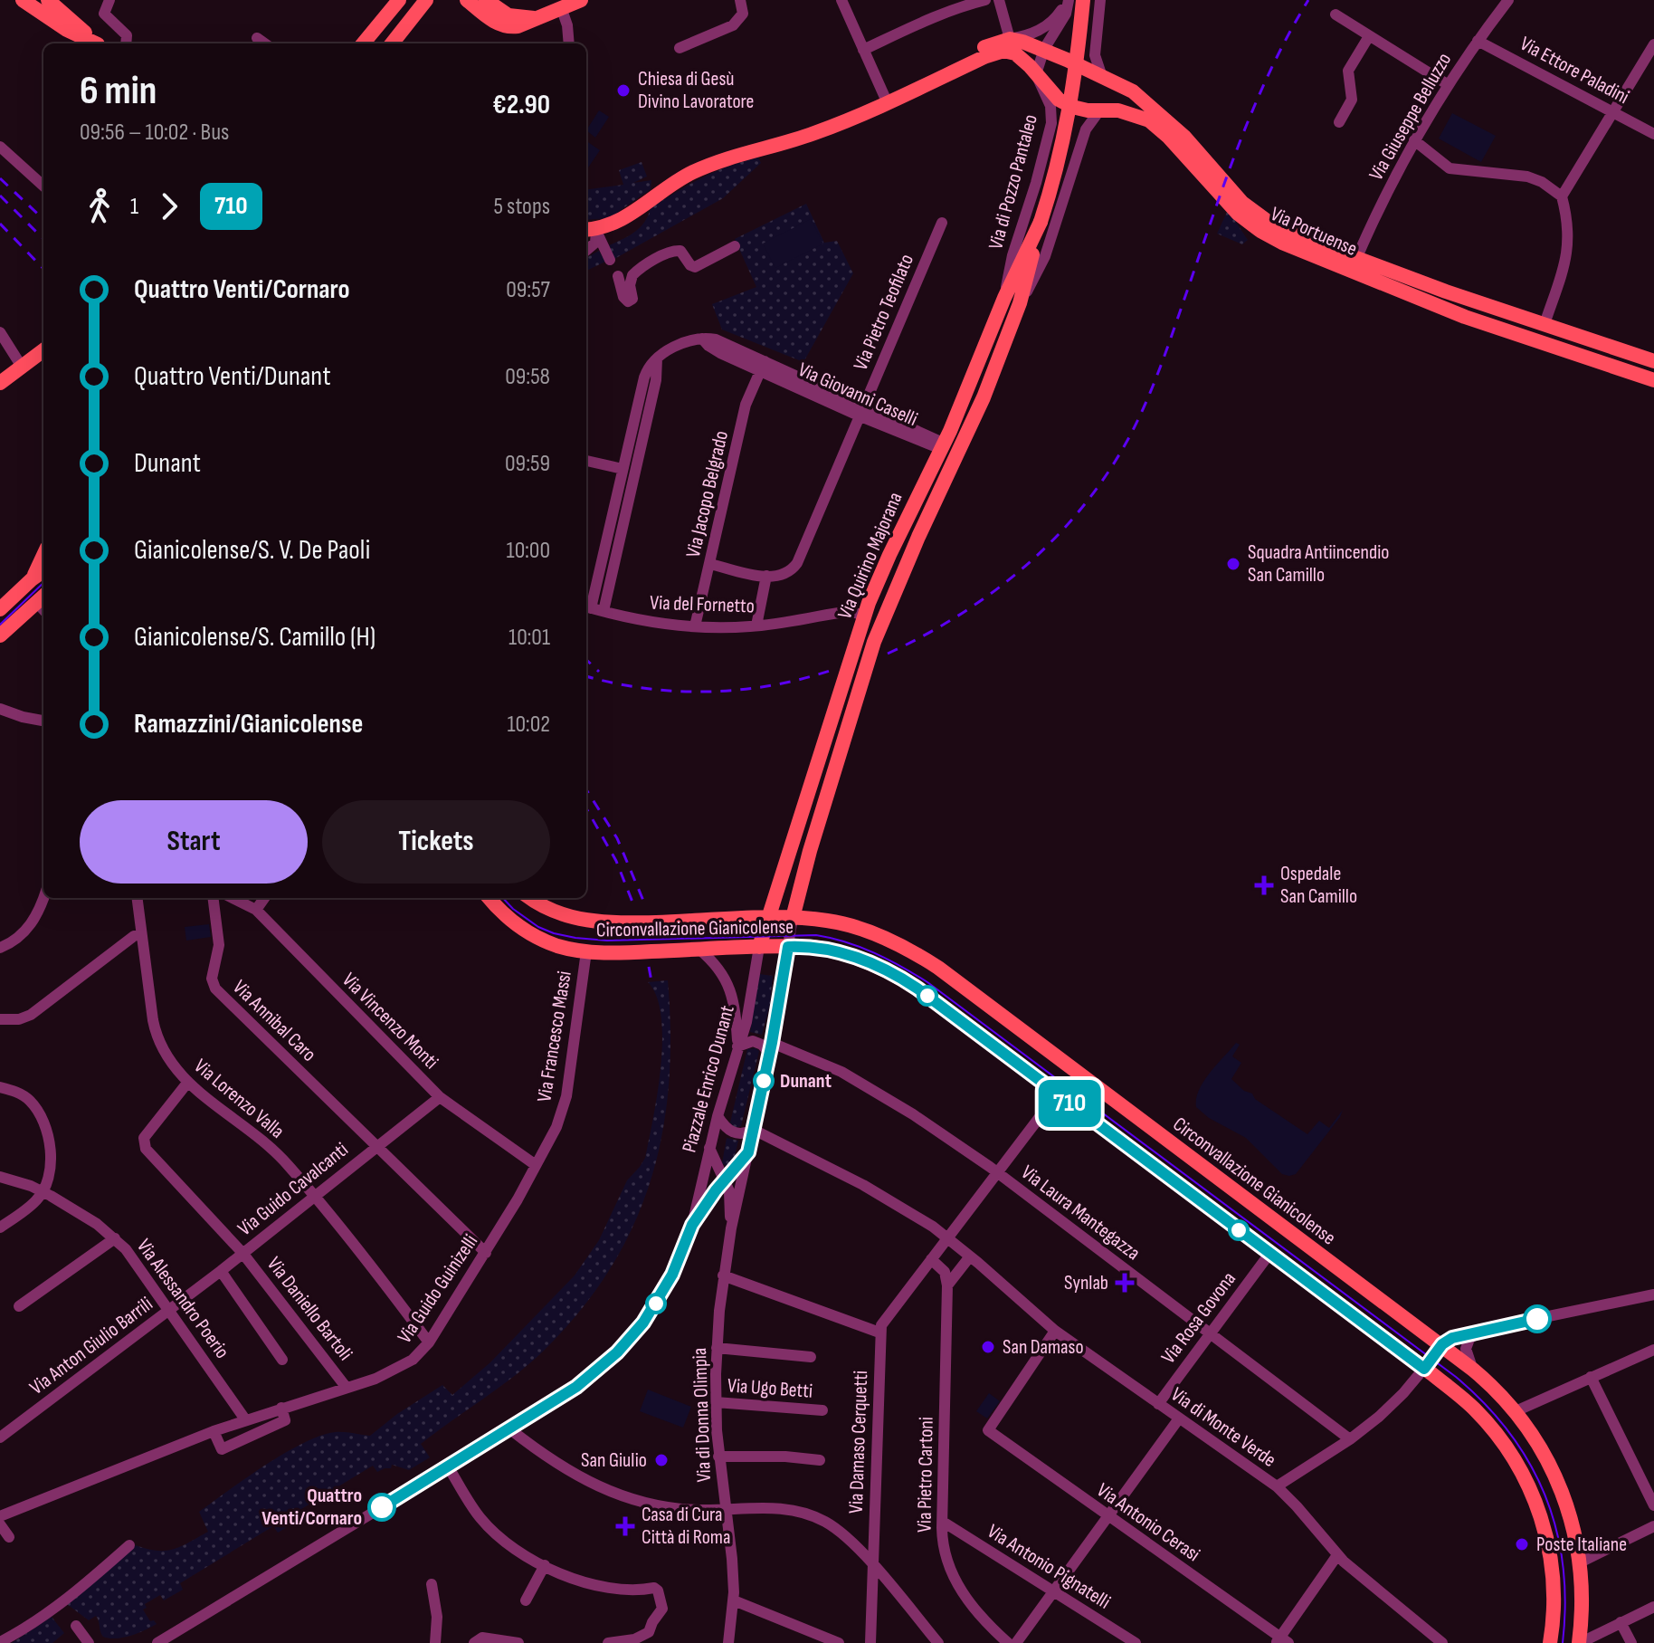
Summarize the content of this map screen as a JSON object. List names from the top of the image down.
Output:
{
  "streets": {
    "main road": [
      "Via Portuense",
      "Via Quirino Majorana",
      "Circonvallazione Gianicolense",
      "Piazzale Enrico Dunant"
    ],
    "street": [
      "Via Ettore Paladini",
      "Via Giuseppe Belluzzo",
      "Via di Pozzo Pantaleo",
      "Via Pietro Teofilato",
      "Via Giovanni Caselli",
      "Via Jacopo Belgrado",
      "Via del Fornetto",
      "Via Annibal Caro",
      "Via Vincenzo Monti",
      "Via Francesco Massi",
      "Via Lorenzo Valla",
      "Via Guido Cavalcanti",
      "Via Laura Mantegazza",
      "Via Guido Guinizelli",
      "Via Alessandro Poerio",
      "Via Daniello Bartoli",
      "Via Rosa Govona",
      "Via Anton Giulio Barrili",
      "Via Ugo Betti",
      "Via di Donna Olimpia",
      "Via di Monte Verde",
      "Via Damaso Cerquetti",
      "Via Pietro Cartoni",
      "Via Antonio Cerasi",
      "Via Antonio Pignatelli"
    ]
  },
  "crossings": [
    ["Via Ettore Paladini", "Via Giuseppe Belluzzo"],
    ["Via Giuseppe Belluzzo", "Via Portuense"],
    ["Via di Pozzo Pantaleo", "Via Portuense"],
    ["Via di Pozzo Pantaleo", "Via Quirino Majorana"],
    ["Via Portuense", "Via Quirino Majorana"],
    ["Via Pietro Teofilato", "Via Giovanni Caselli"],
    ["Via Giovanni Caselli", "Via Jacopo Belgrado"],
    ["Via Giovanni Caselli", "Via Quirino Majorana"],
    ["Via Jacopo Belgrado", "Via del Fornetto"],
    ["Via Quirino Majorana", "Via del Fornetto"],
    ["Via Quirino Majorana", "Circonvallazione Gianicolense"],
    ["Via Quirino Majorana", "Piazzale Enrico Dunant"],
    ["Circonvallazione Gianicolense", "Via Francesco Massi"],
    ["Circonvallazione Gianicolense", "Piazzale Enrico Dunant"],
    ["Circonvallazione Gianicolense", "Via Rosa Govona"],
    ["Circonvallazione Gianicolense", "Via Damaso Cerquetti"],
    ["Via Annibal Caro", "Via Guido Cavalcanti"],
    ["Via Vincenzo Monti", "Via Francesco Massi"],
    ["Via Vincenzo Monti", "Via Guido Cavalcanti"],
    ["Via Vincenzo Monti", "Via Guido Guinizelli"],
    ["Via Francesco Massi", "Via Guido Guinizelli"],
    ["Piazzale Enrico Dunant", "Via Laura Mantegazza"],
    ["Via Lorenzo Valla", "Via Guido Cavalcanti"],
    ["Via Lorenzo Valla", "Via Guido Guinizelli"],
    ["Via Lorenzo Valla", "Via Daniello Bartoli"],
    ["Via Guido Cavalcanti", "Via Alessandro Poerio"],
    ["Via Guido Cavalcanti", "Via Daniello Bartoli"],
    ["Via Guido Cavalcanti", "Via Anton Giulio Barrili"],
    ["Via Laura Mantegazza", "Via Rosa Govona"],
    ["Via Laura Mantegazza", "Via Damaso Cerquetti"],
    ["Via Guido Guinizelli", "Via Alessandro Poerio"],
    ["Via Guido Guinizelli", "Via Daniello Bartoli"],
    ["Via Alessandro Poerio", "Via Anton Giulio Barrili"],
    ["Via Rosa Govona", "Via di Monte Verde"],
    ["Via Ugo Betti", "Via di Donna Olimpia"],
    ["Via di Monte Verde", "Via Damaso Cerquetti"],
    ["Via di Monte Verde", "Via Antonio Cerasi"],
    ["Via Pietro Cartoni", "Via Antonio Pignatelli"]
  ],
  "places": {
    "other": [
      "Chiesa di Gesù Divino Lavoratore",
      "Squadra Antiincendio San Camillo",
      "Dunant",
      "San Damaso",
      "San Giulio",
      "Quattro Venti/Cornaro",
      "Poste Italiane"
    ],
    "health": ["Ospedale San Camillo", "Synlab", "Casa di Cura Città di Roma"]
  },
  "lines": ["bus line 710"],
  "page": {
    "on_map": "710",
    "heading": ["6 min", "09:56 – 10:02 · Bus", "€2.90"],
    "legs": ["1", "710", "5 stops"],
    "list": [
      {
        "name": "Quattro Venti/Cornaro",
        "value": "09:57"
      },
      {
        "name": "Quattro Venti/Dunant",
        "value": "09:58"
      },
      {
        "name": "Dunant",
        "value": "09:59"
      },
      {
        "name": "Gianicolense/S. V. De Paoli",
        "value": "10:00"
      },
      {
        "name": "Gianicolense/S. Camillo (H)",
        "value": "10:01"
      },
      {
        "name": "Ramazzini/Gianicolense",
        "value": "10:02"
      }
    ],
    "buttons": ["Start", "Tickets"]
  }
}
